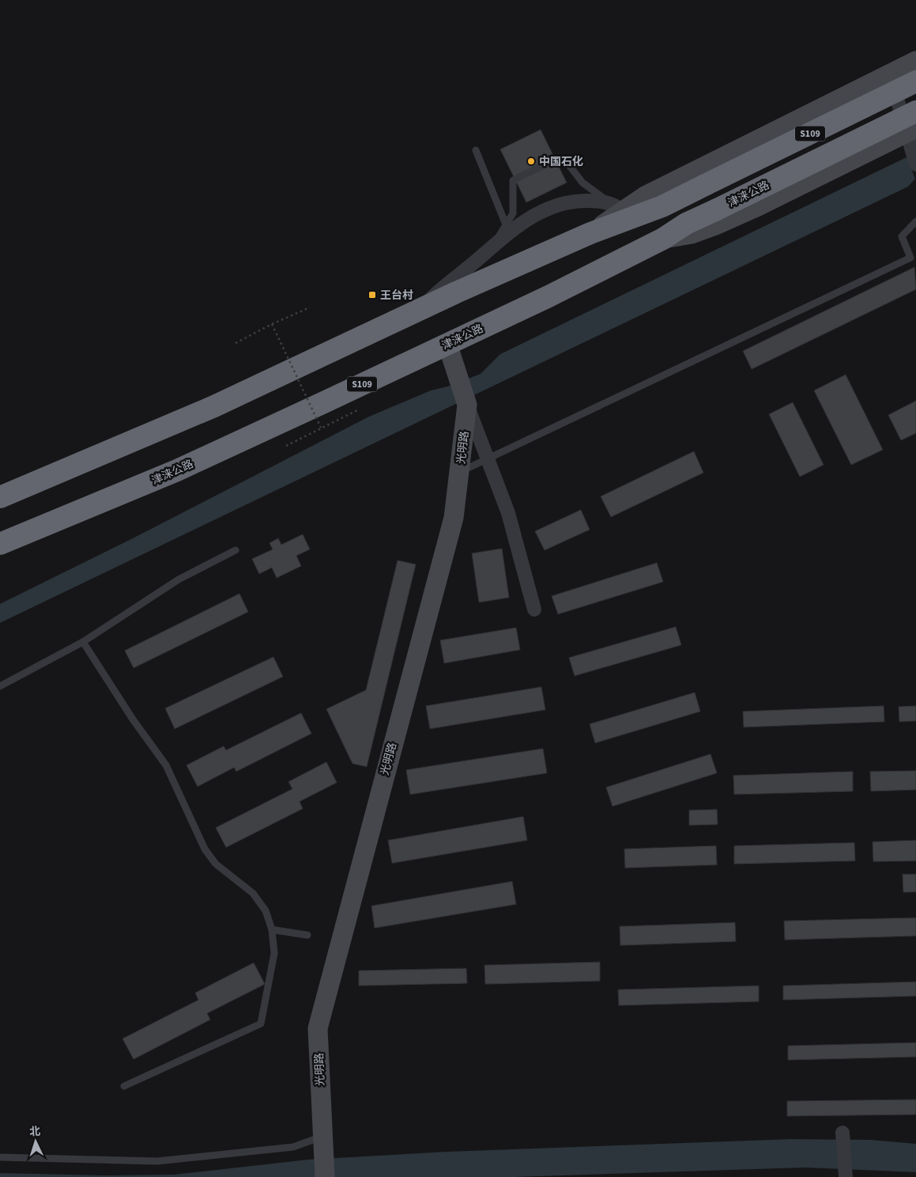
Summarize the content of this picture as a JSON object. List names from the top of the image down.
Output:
{
  "streets": {
    "highway": ["S109", "津涞公路"],
    "street": ["光明路"]
  },
  "crossings": [
    ["津涞公路", "光明路"]
  ],
  "places": {
    "other": ["中国石化"],
    "transit": ["王台村"]
  },
  "north": "top"
}
